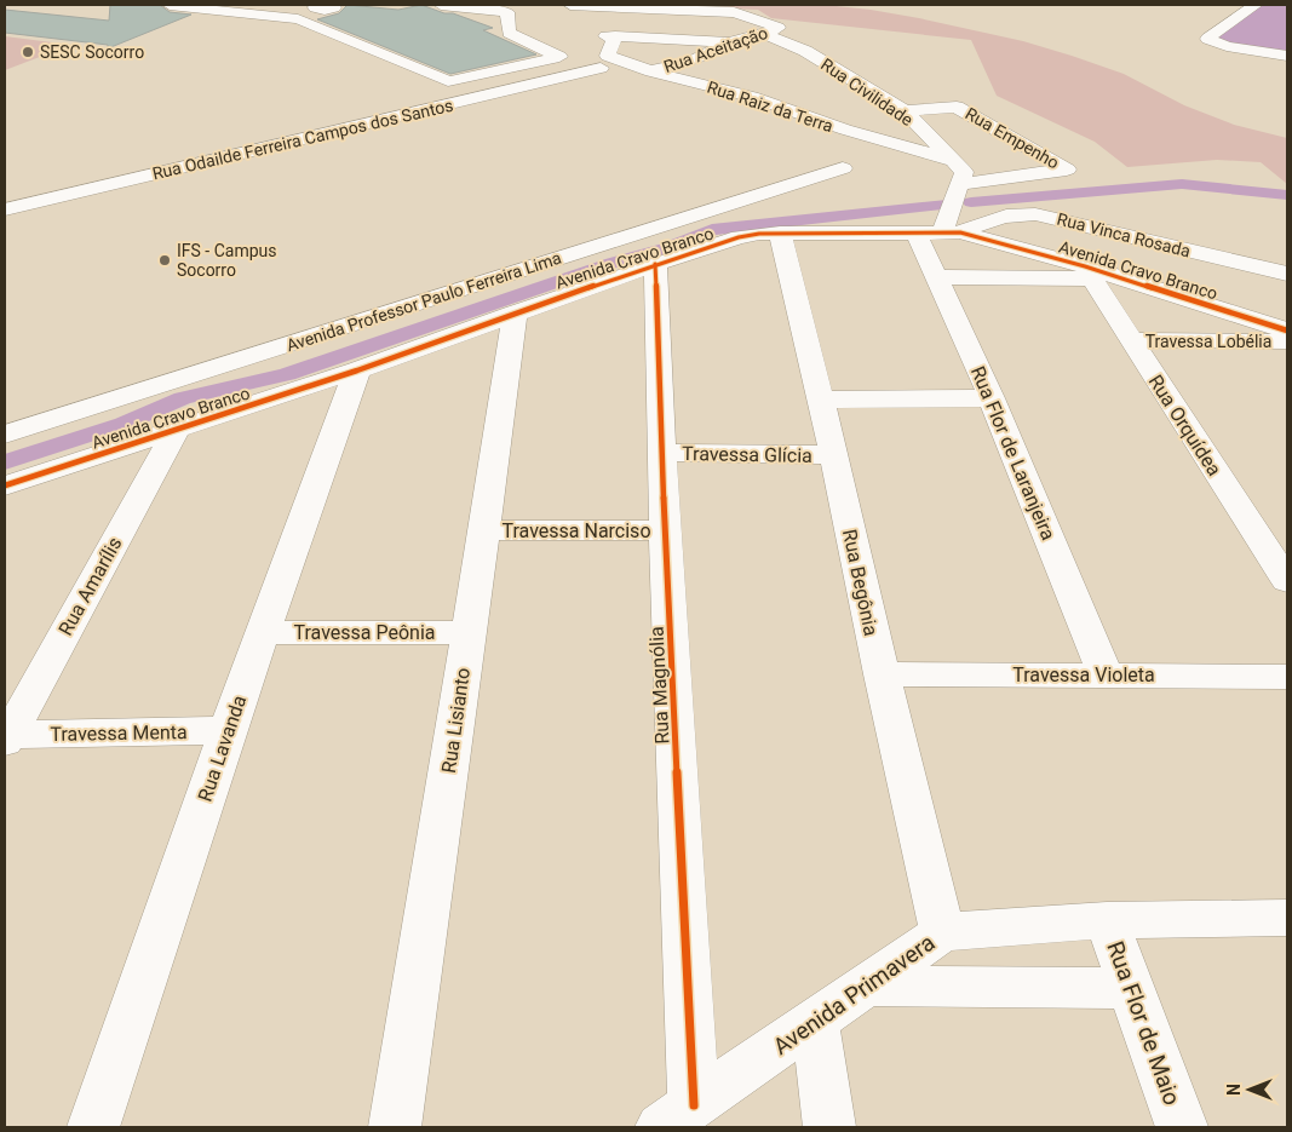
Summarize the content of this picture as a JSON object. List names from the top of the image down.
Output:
{
  "streets": {
    "street": [
      "Rua Aceitação",
      "Rua Civilidade",
      "Rua Raiz da Terra",
      "Rua Empenho",
      "Rua Odailde Ferreira Campos dos Santos",
      "Rua Vinca Rosada",
      "Avenida Cravo Branco",
      "Avenida Professor Paulo Ferreira Lima",
      "Travessa Lobélia",
      "Rua Orquídea",
      "Rua Flor de Laranjeira",
      "Travessa Glícia",
      "Travessa Narciso",
      "Rua Begônia",
      "Rua Amarílis",
      "Travessa Peônia",
      "Travessa Violeta",
      "Rua Magnólia",
      "Rua Lisianto",
      "Travessa Menta",
      "Rua Lavanda",
      "Avenida Primavera",
      "Rua Flor de Maio"
    ]
  },
  "crossings": [
    ["Rua Aceitação", "Rua Civilidade"],
    ["Rua Aceitação", "Rua Raiz da Terra"],
    ["Rua Aceitação", "Rua Odailde Ferreira Campos dos Santos"],
    ["Rua Civilidade", "Rua Raiz da Terra"],
    ["Rua Civilidade", "Rua Empenho"],
    ["Rua Raiz da Terra", "Rua Odailde Ferreira Campos dos Santos"],
    ["Rua Vinca Rosada", "Avenida Cravo Branco"],
    ["Rua Vinca Rosada", "Rua Flor de Laranjeira"],
    ["Avenida Cravo Branco", "Rua Orquídea"],
    ["Avenida Cravo Branco", "Rua Flor de Laranjeira"],
    ["Avenida Cravo Branco", "Rua Begônia"],
    ["Avenida Cravo Branco", "Rua Amarílis"],
    ["Avenida Cravo Branco", "Rua Magnólia"],
    ["Avenida Cravo Branco", "Rua Lisianto"],
    ["Avenida Cravo Branco", "Rua Lavanda"],
    ["Travessa Lobélia", "Rua Orquídea"],
    ["Rua Flor de Laranjeira", "Travessa Violeta"],
    ["Travessa Glícia", "Rua Begônia"],
    ["Travessa Glícia", "Rua Magnólia"],
    ["Travessa Narciso", "Rua Magnólia"],
    ["Travessa Narciso", "Rua Lisianto"],
    ["Rua Begônia", "Travessa Violeta"],
    ["Rua Begônia", "Avenida Primavera"],
    ["Rua Amarílis", "Travessa Menta"],
    ["Travessa Peônia", "Rua Lisianto"],
    ["Travessa Peônia", "Rua Lavanda"],
    ["Rua Magnólia", "Avenida Primavera"],
    ["Travessa Menta", "Rua Lavanda"],
    ["Avenida Primavera", "Rua Flor de Maio"]
  ],
  "places": ["SESC Socorro", "IFS - Campus Socorro"],
  "north": "left"
}
